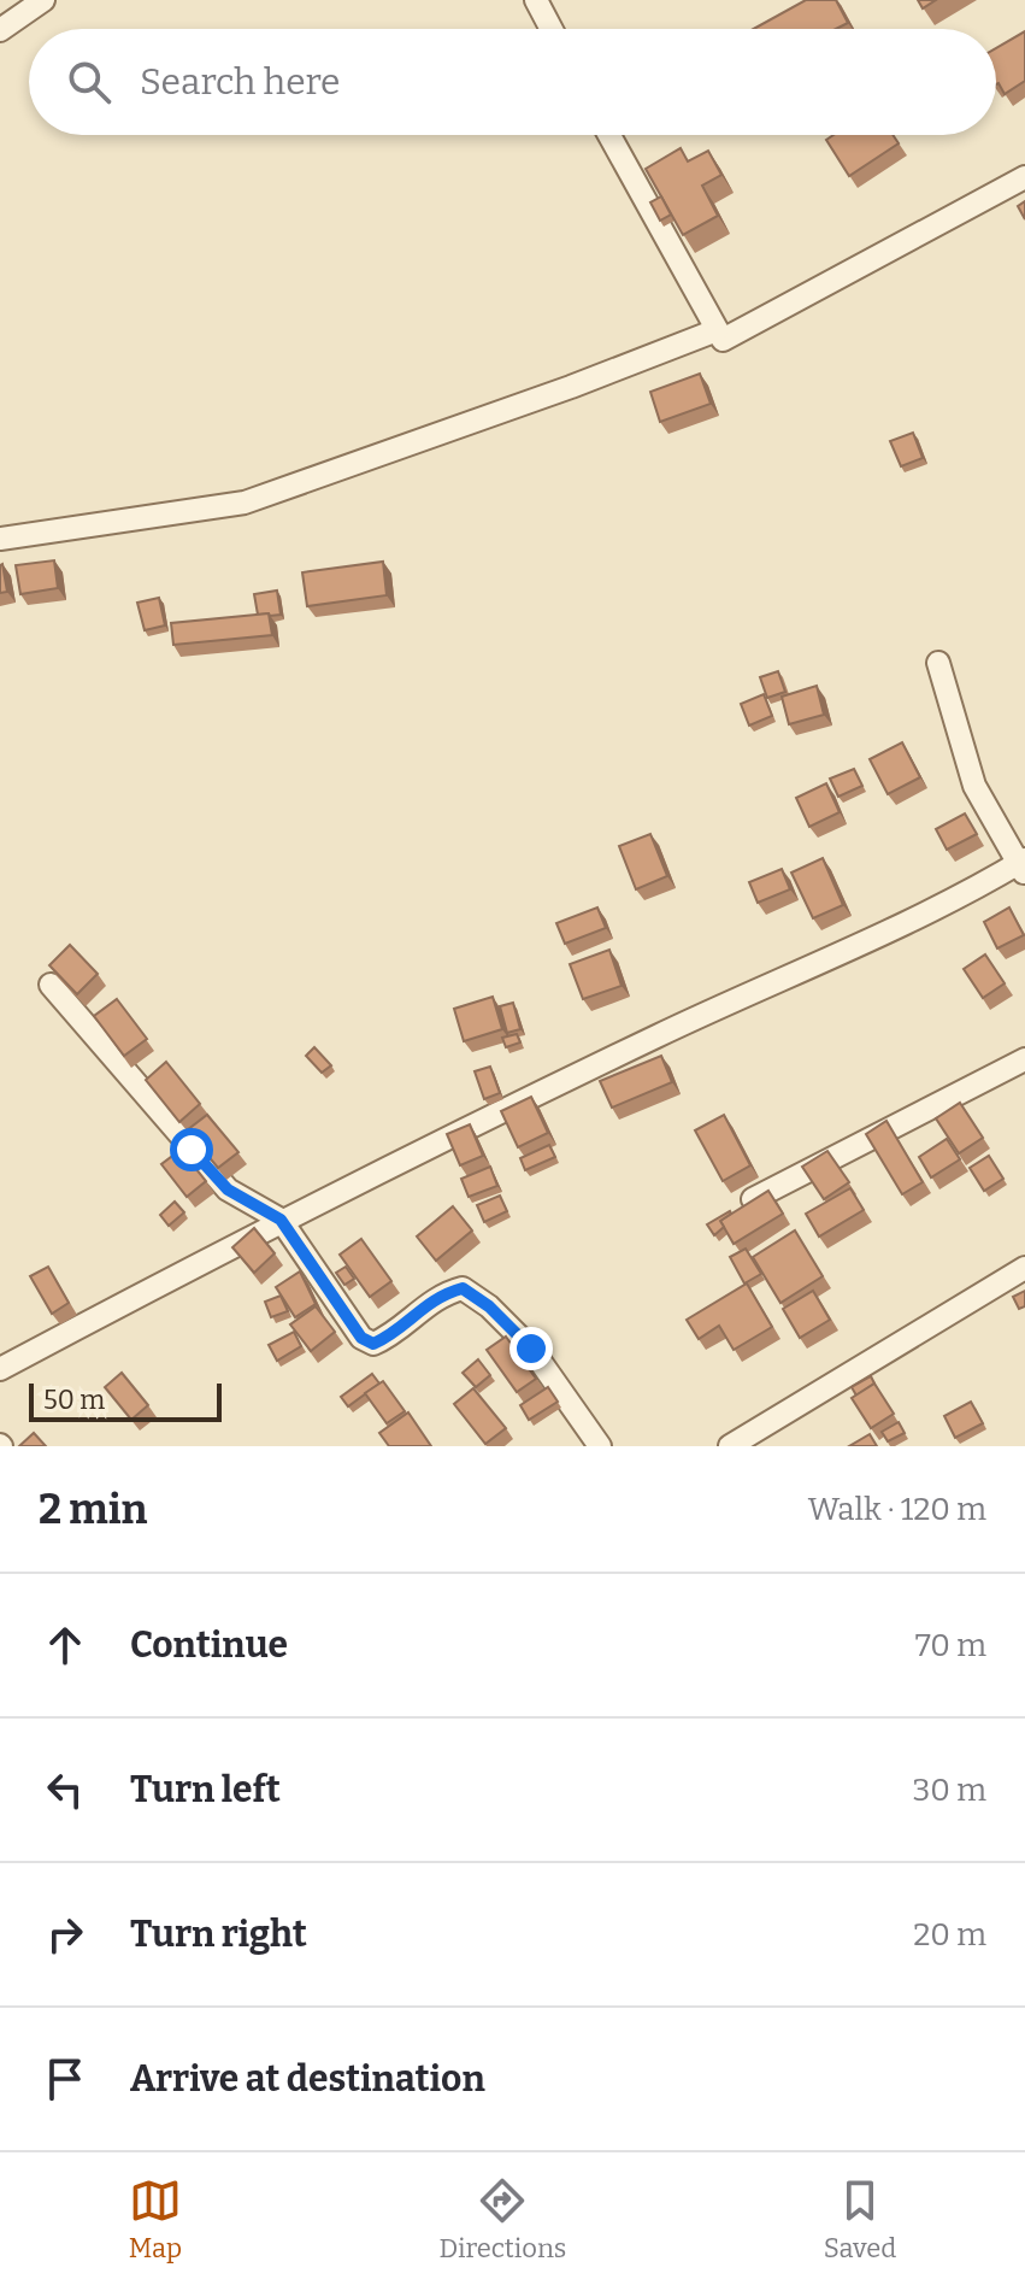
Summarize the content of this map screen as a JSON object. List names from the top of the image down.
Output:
{
  "scale_bar": "50 m",
  "page": {
    "search": "Search here",
    "scale": "50 m",
    "heading": ["2 min", "Walk · 120 m"],
    "list": [
      ["Continue", "70 m"],
      ["Turn left", "30 m"],
      ["Turn right", "20 m"],
      "Arrive at destination"
    ],
    "nav": ["Map", "Directions", "Saved"]
  }
}
